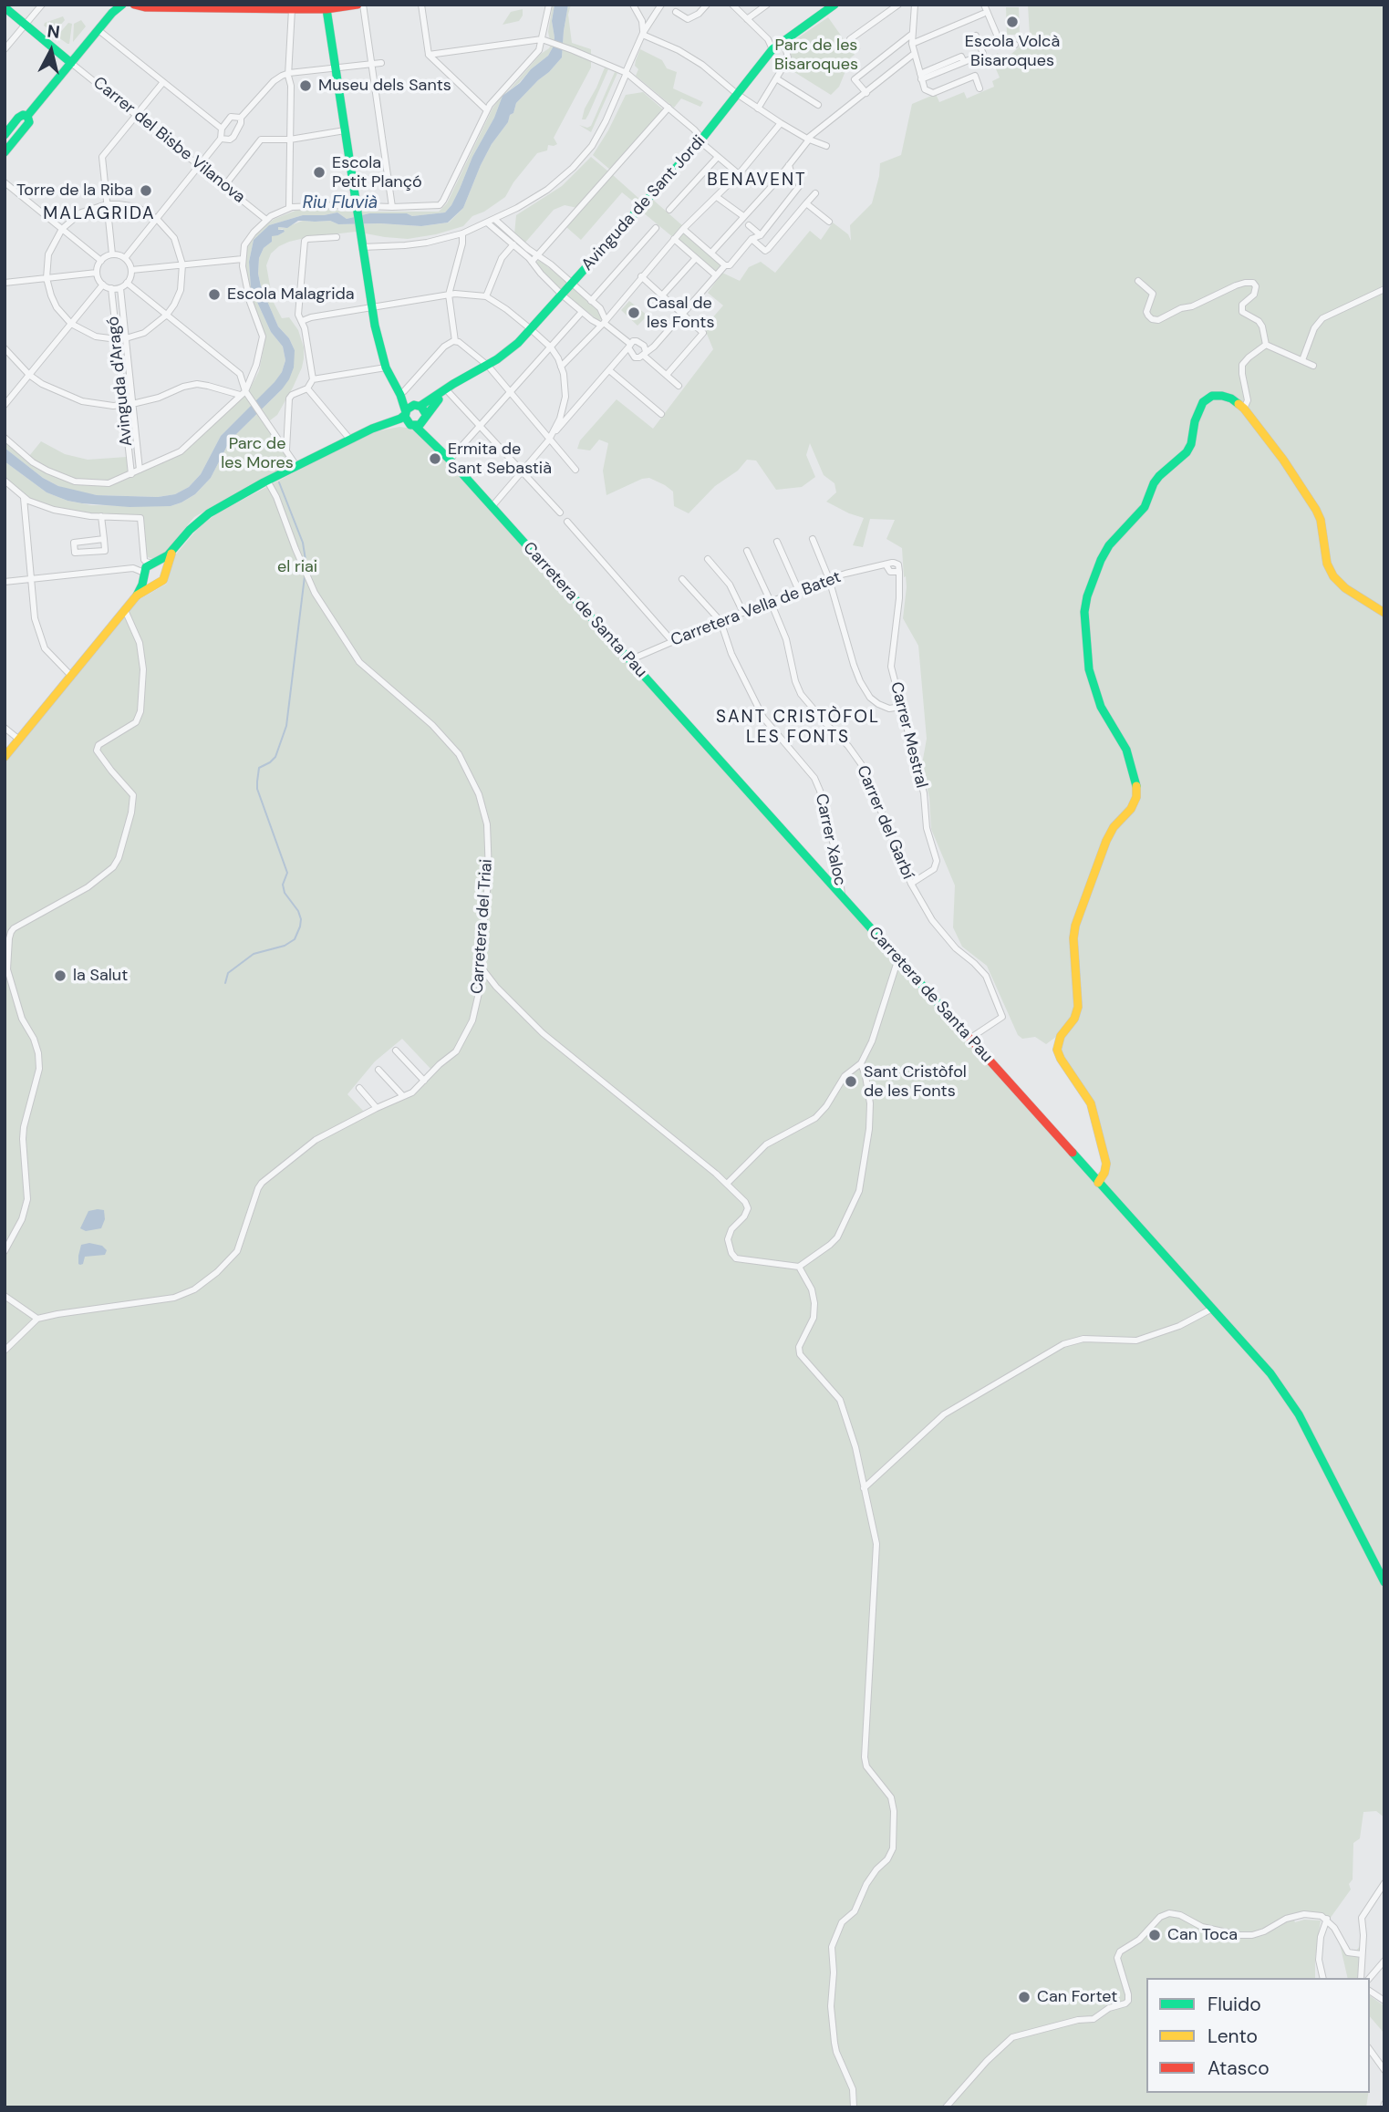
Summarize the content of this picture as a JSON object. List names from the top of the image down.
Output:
{
  "streets": {
    "main road": ["Avinguda de Sant Jordi", "Carretera de Santa Pau"],
    "street": [
      "Carrer del Bisbe Vilanova",
      "Avinguda d'Aragó",
      "Carretera Vella de Batet",
      "Carrer Mestral",
      "Carrer del Garbí",
      "Carrer Xaloc",
      "Carretera del Triai"
    ]
  },
  "crossings": [
    ["Avinguda de Sant Jordi", "Carretera de Santa Pau"],
    ["Carretera Vella de Batet", "Carretera de Santa Pau"],
    ["Carretera Vella de Batet", "Carrer del Garbí"],
    ["Carretera Vella de Batet", "Carrer Xaloc"],
    ["Carretera de Santa Pau", "Carrer del Garbí"],
    ["Carretera de Santa Pau", "Carrer Xaloc"],
    ["Carrer Mestral", "Carrer del Garbí"]
  ],
  "districts": ["BENAVENT", "MALAGRIDA", "SANT CRISTÒFOL LES FONTS"],
  "water": ["Riu Fluvià"],
  "parks": ["Parc de les Bisaroques", "Parc de les Mores", "el riai"],
  "places": [
    "Escola Volcà Bisaroques",
    "Museu dels Sants",
    "Escola Petit Plançó",
    "Torre de la Riba",
    "Escola Malagrida",
    "Casal de les Fonts",
    "Ermita de Sant Sebastià",
    "la Salut",
    "Sant Cristòfol de les Fonts",
    "Can Toca",
    "Can Fortet"
  ],
  "legend": ["Fluido", "Lento", "Atasco"],
  "north": "top"
}
